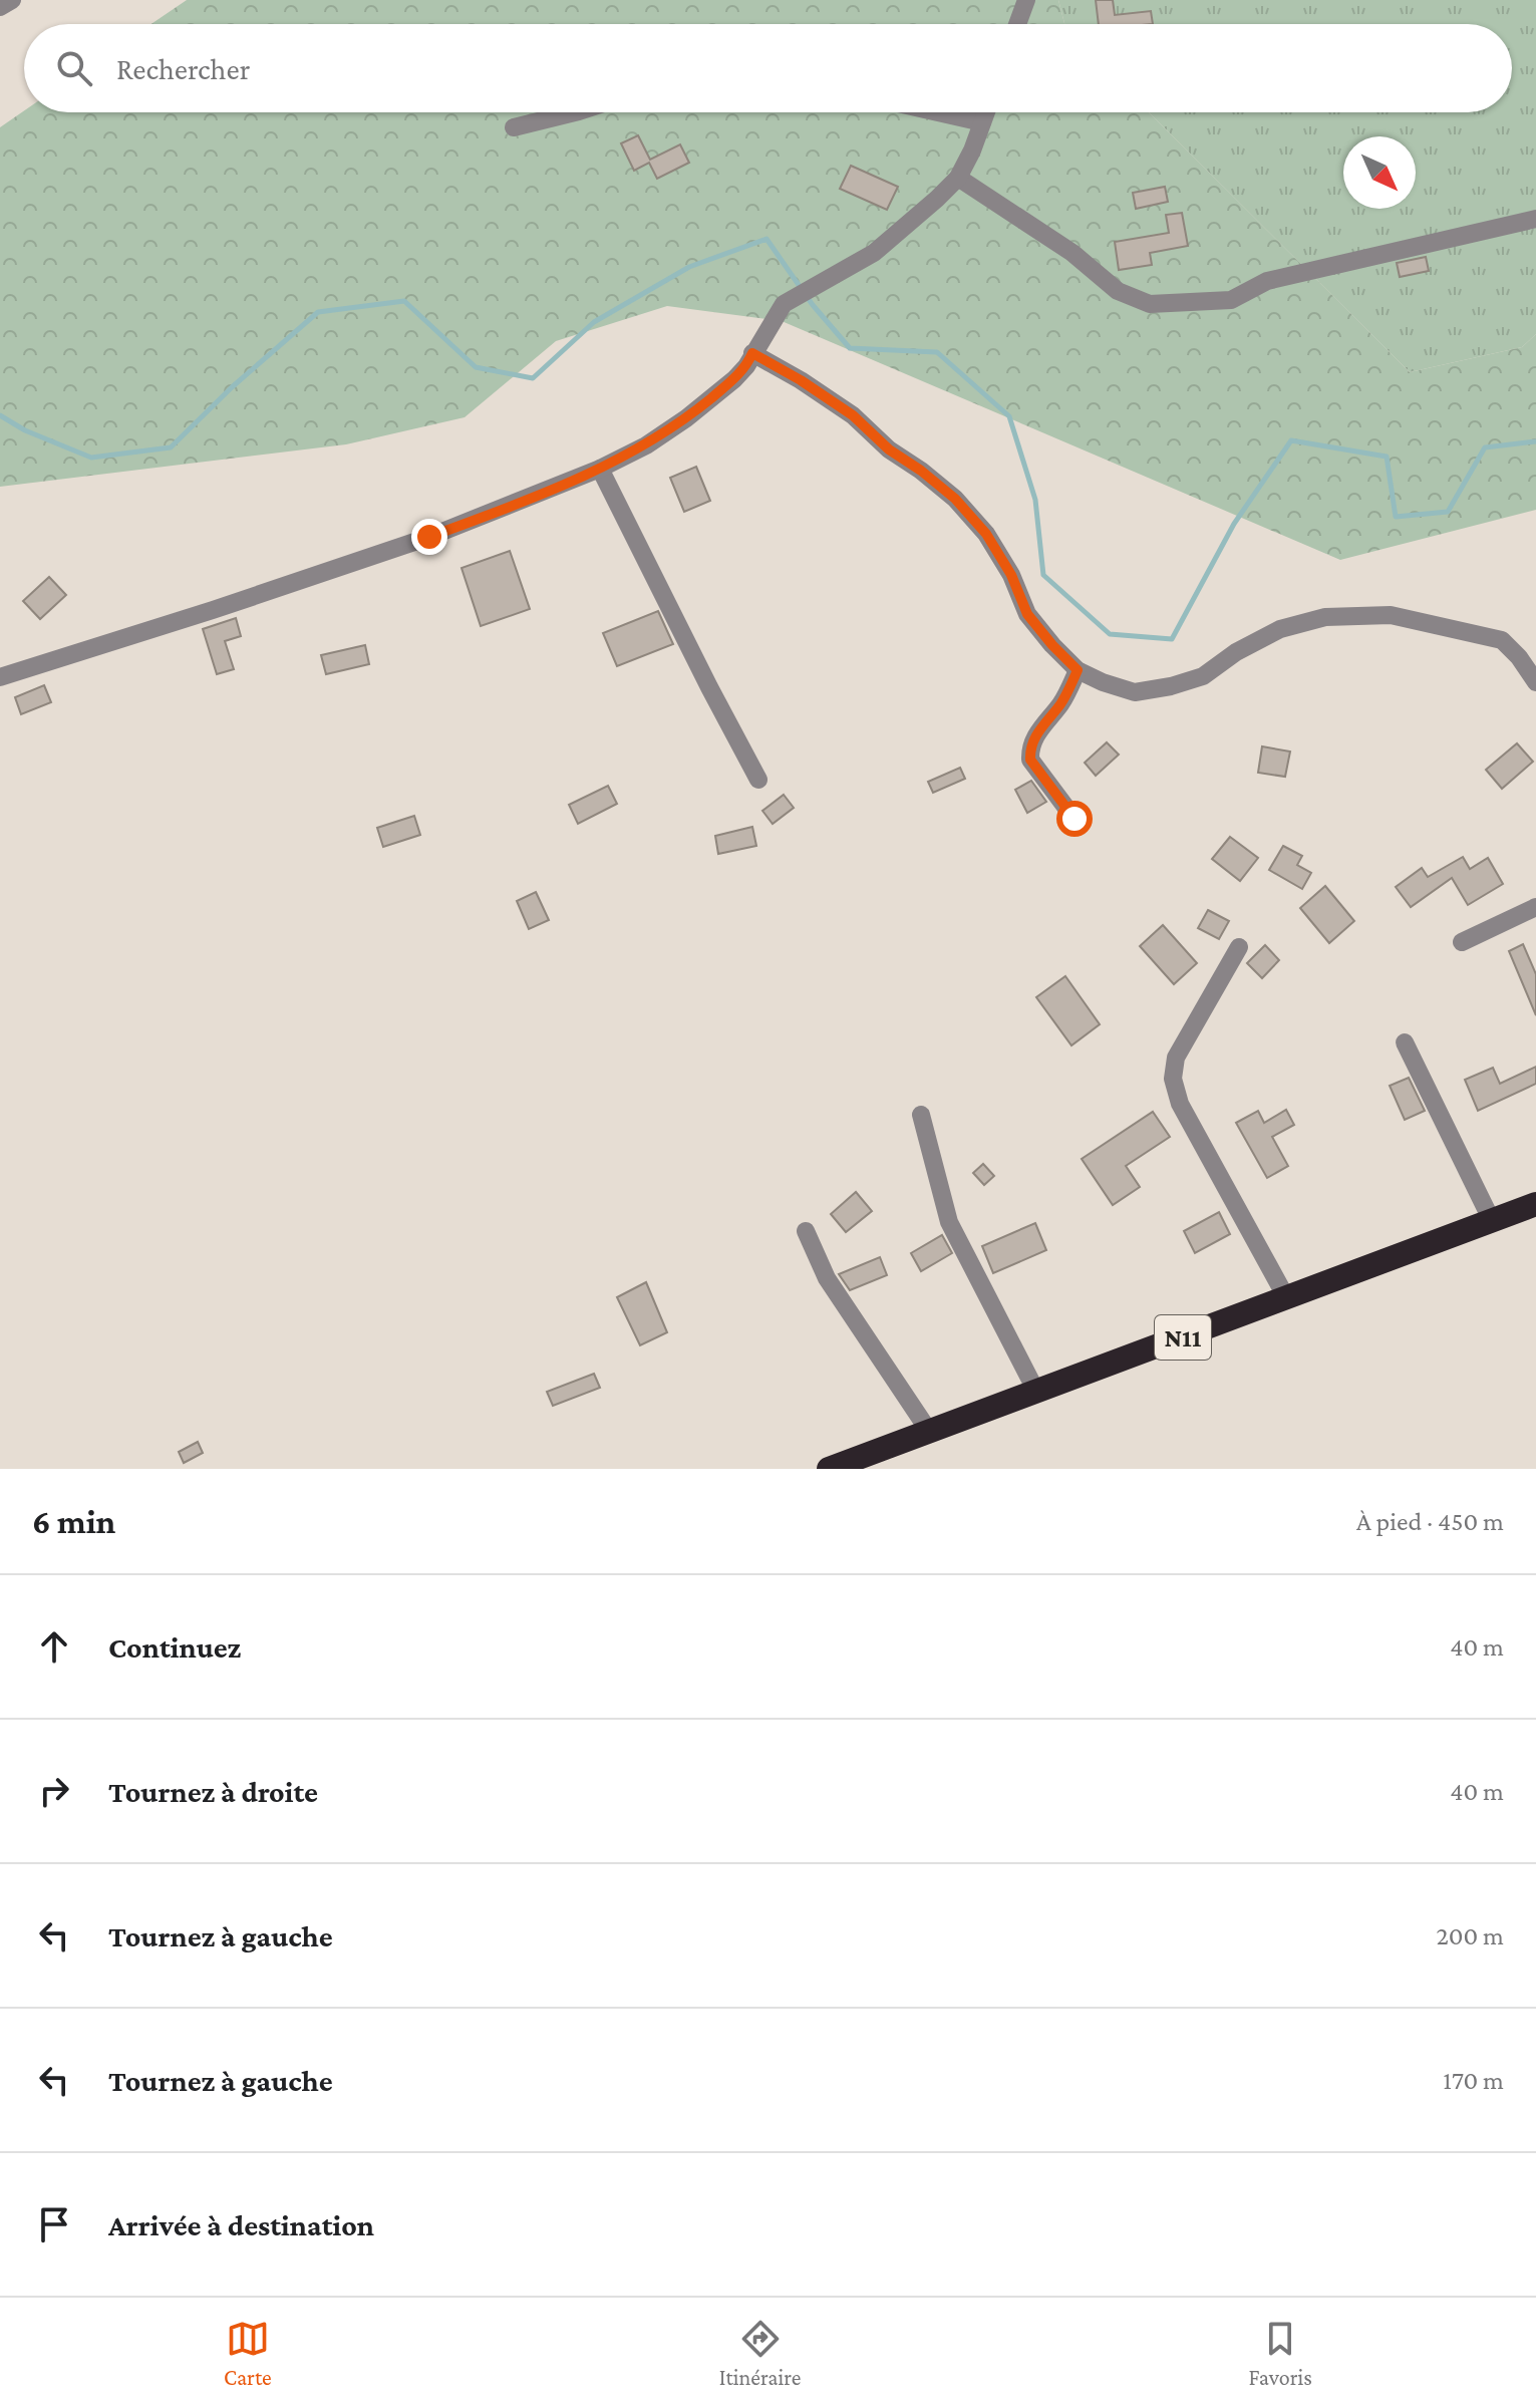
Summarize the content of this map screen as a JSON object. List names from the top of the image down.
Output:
{
  "streets": {
    "highway": ["N11"]
  },
  "north": "bottom right",
  "page": {
    "search": "Rechercher",
    "heading": ["6 min", "À pied · 450 m"],
    "list": [
      ["Continuez", "40 m"],
      ["Tournez à droite", "40 m"],
      ["Tournez à gauche", "200 m"],
      ["Tournez à gauche", "170 m"],
      "Arrivée à destination"
    ],
    "nav": ["Carte", "Itinéraire", "Favoris"]
  }
}
